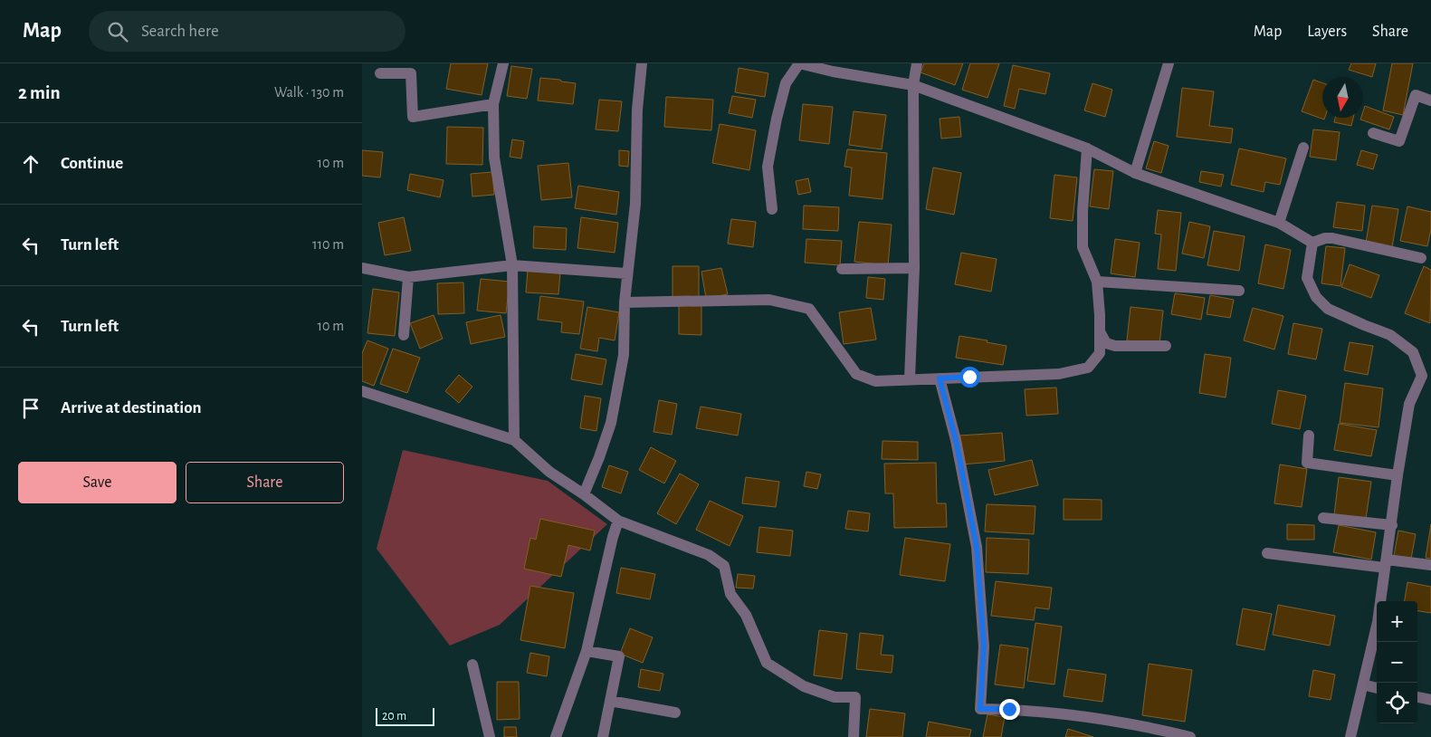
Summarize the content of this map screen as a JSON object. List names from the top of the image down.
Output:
{
  "scale_bar": "20 m",
  "north": "bottom",
  "page": {
    "header": "Map",
    "search": "Search here",
    "nav": ["Map", "Layers", "Share"],
    "heading": ["2 min", "Walk · 130 m"],
    "list": [
      ["Continue", "10 m"],
      ["Turn left", "110 m"],
      ["Turn left", "10 m"],
      "Arrive at destination"
    ],
    "buttons": ["Save", "Share"],
    "map_buttons": ["+", "−"],
    "scale": "20 m"
  }
}
